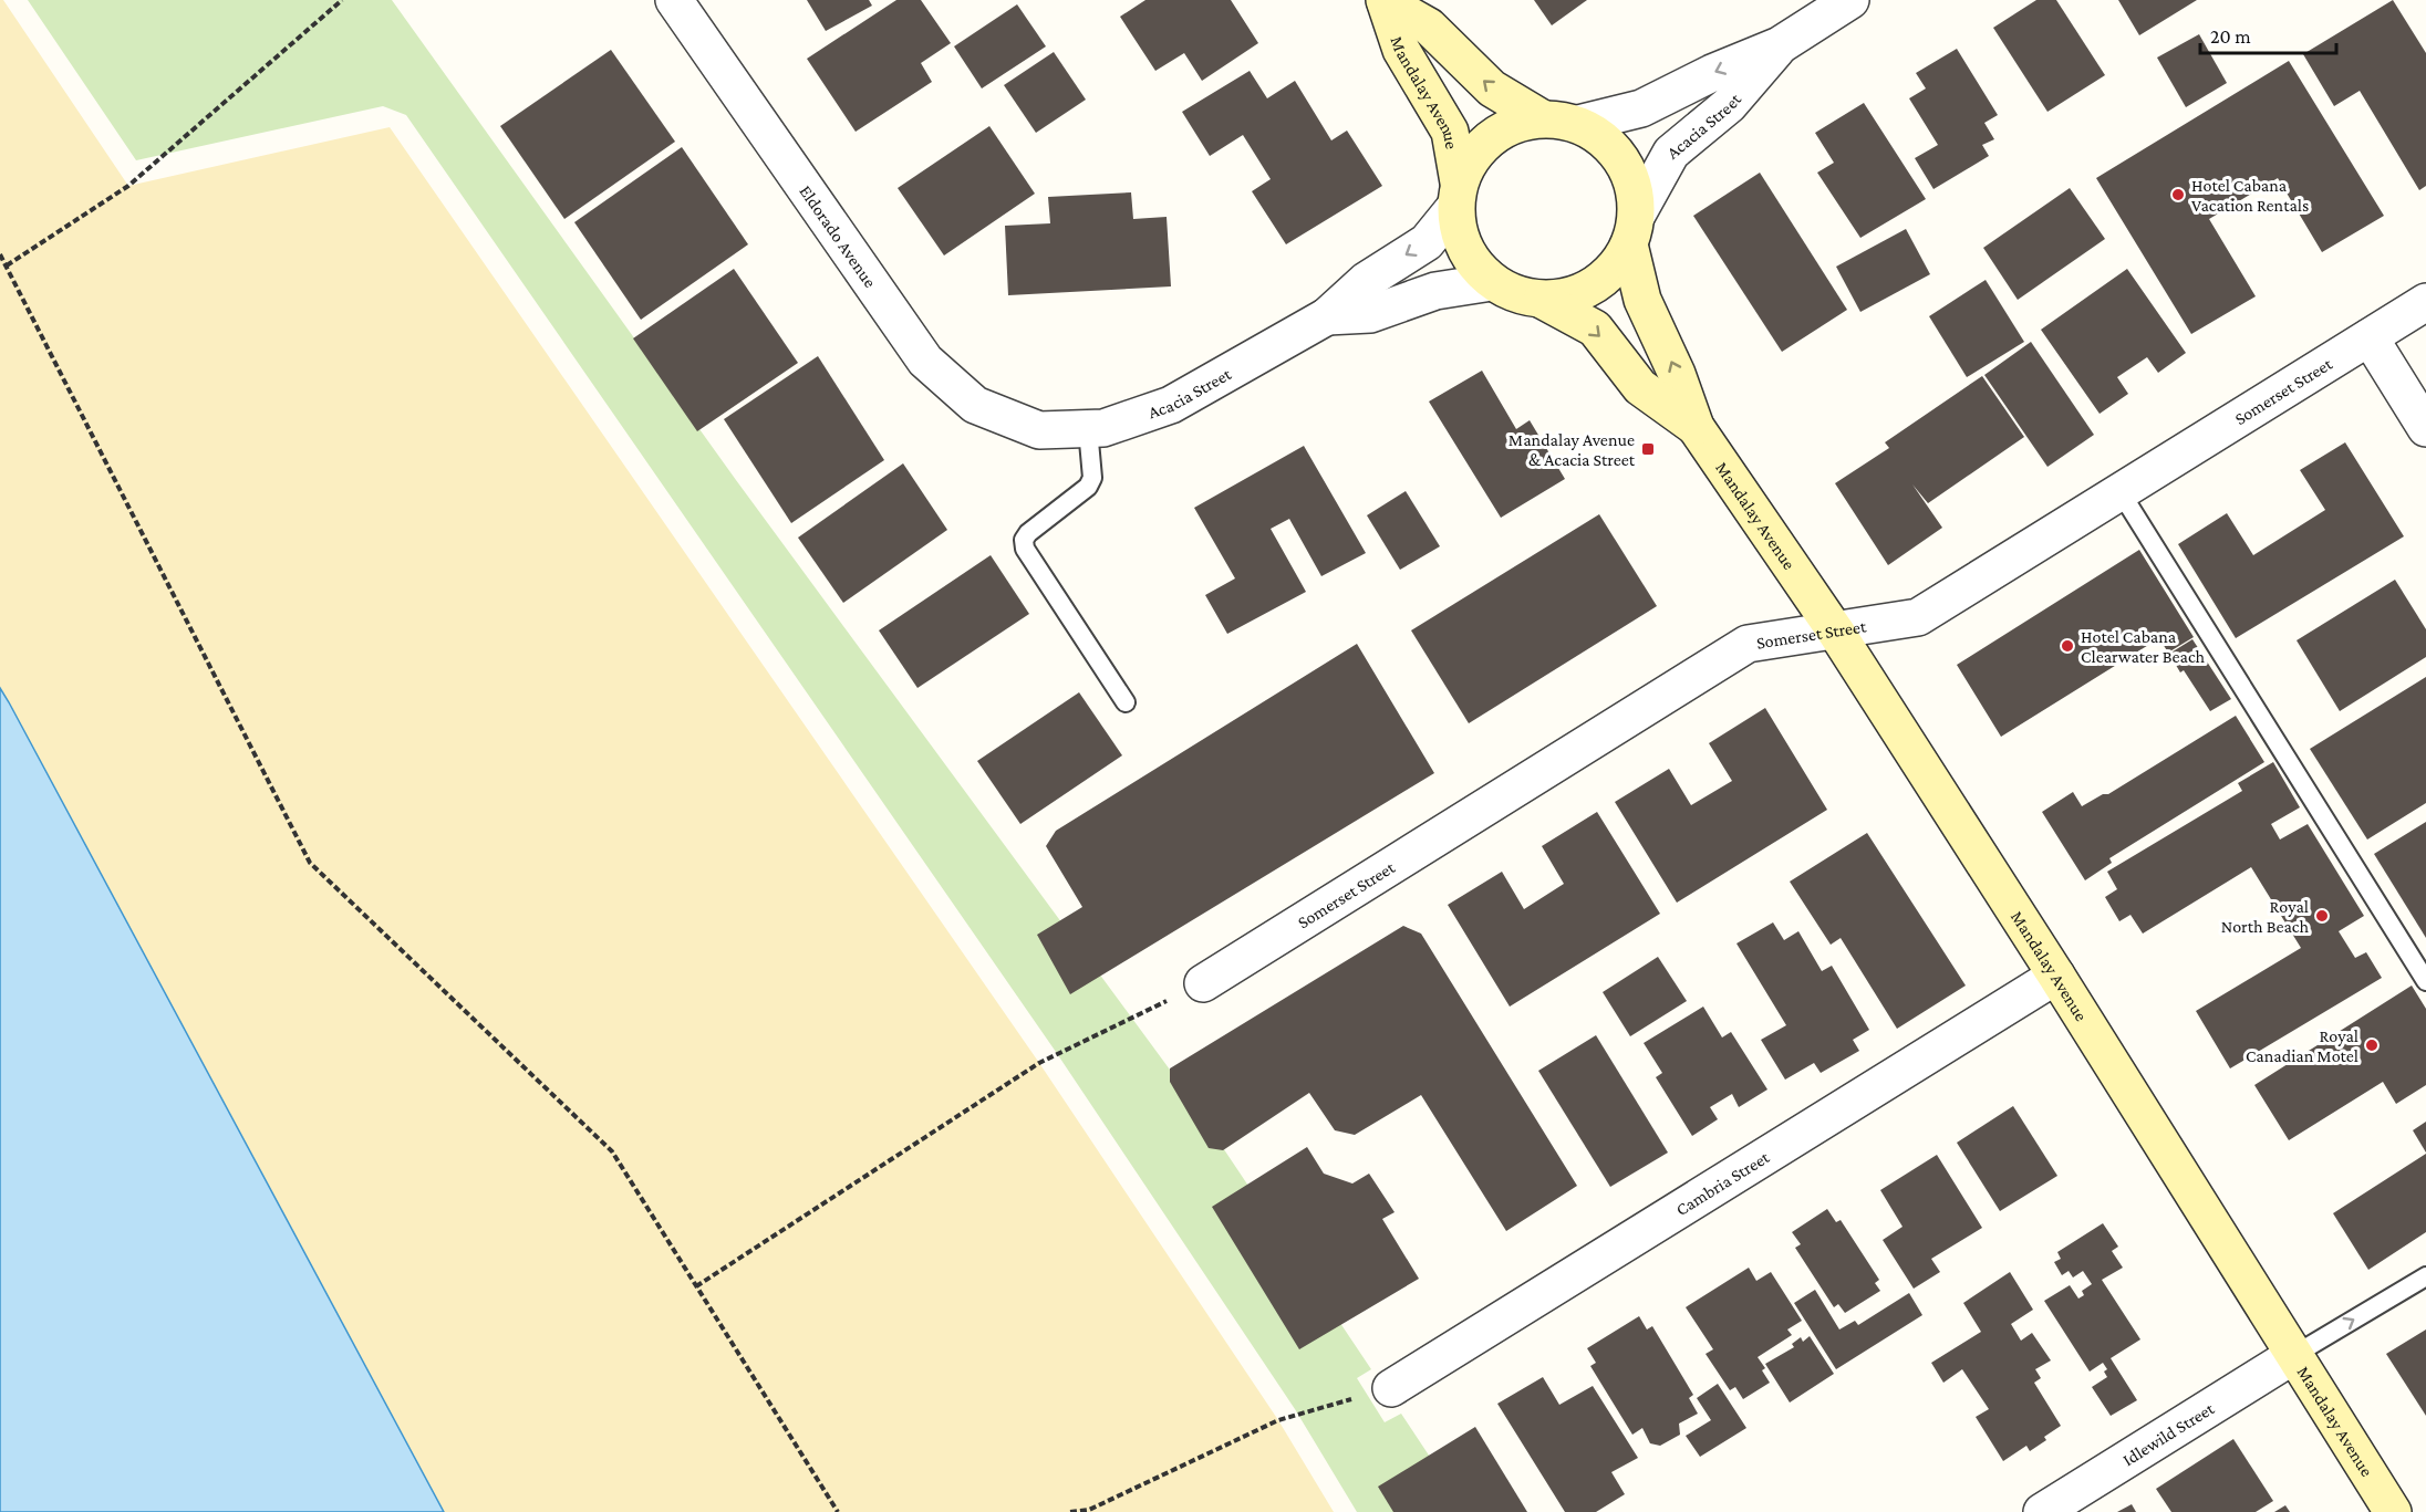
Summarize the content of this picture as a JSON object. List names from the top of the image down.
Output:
{
  "streets": {
    "street": [
      "Mandalay Avenue",
      "Acacia Street",
      "Eldorado Avenue",
      "Somerset Street",
      "Cambria Street",
      "Idlewild Street"
    ]
  },
  "crossings": [
    ["Mandalay Avenue", "Acacia Street"],
    ["Mandalay Avenue", "Somerset Street"],
    ["Mandalay Avenue", "Cambria Street"],
    ["Mandalay Avenue", "Idlewild Street"],
    ["Acacia Street", "Eldorado Avenue"]
  ],
  "places": {
    "other": [
      "Hotel Cabana Vacation Rentals",
      "Hotel Cabana Clearwater Beach",
      "Royal North Beach",
      "Royal Canadian Motel"
    ],
    "transit": ["Mandalay Avenue & Acacia Street"]
  },
  "scale_bar": "20 m"
}
